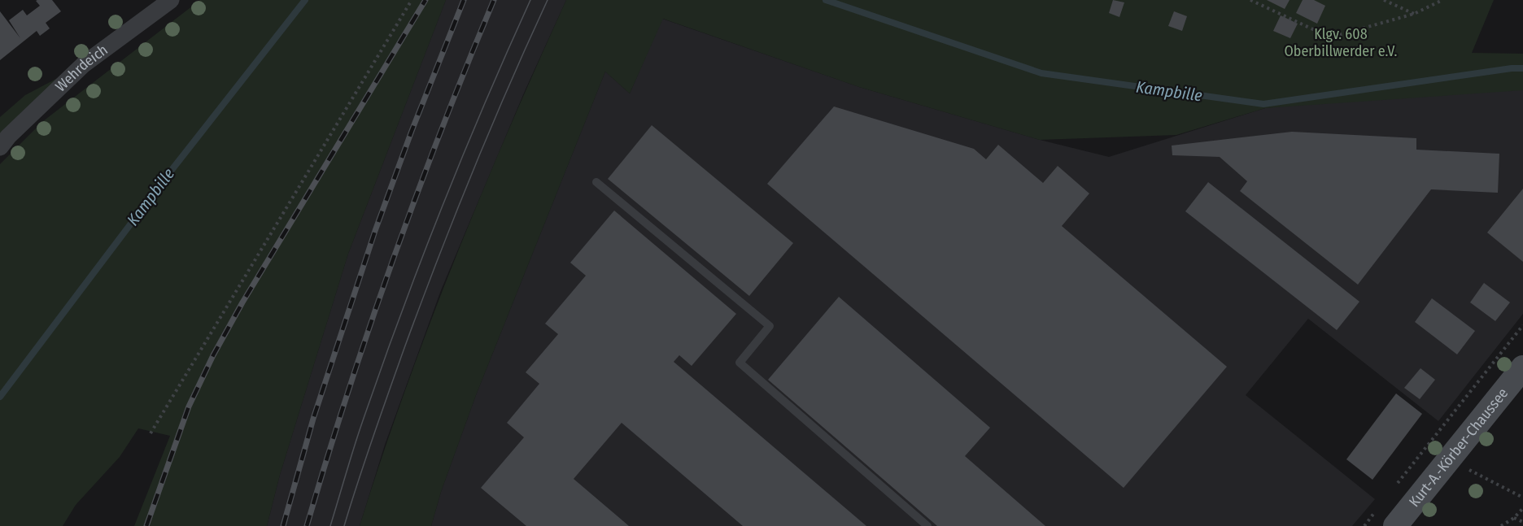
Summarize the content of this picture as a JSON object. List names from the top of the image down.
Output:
{
  "streets": {
    "main road": ["Kurt-A.-Körber-Chaussee"],
    "street": ["Wehrdeich"]
  },
  "water": ["Kampbille"],
  "parks": ["Klgv. 608 Oberbillwerder e.V."]
}
